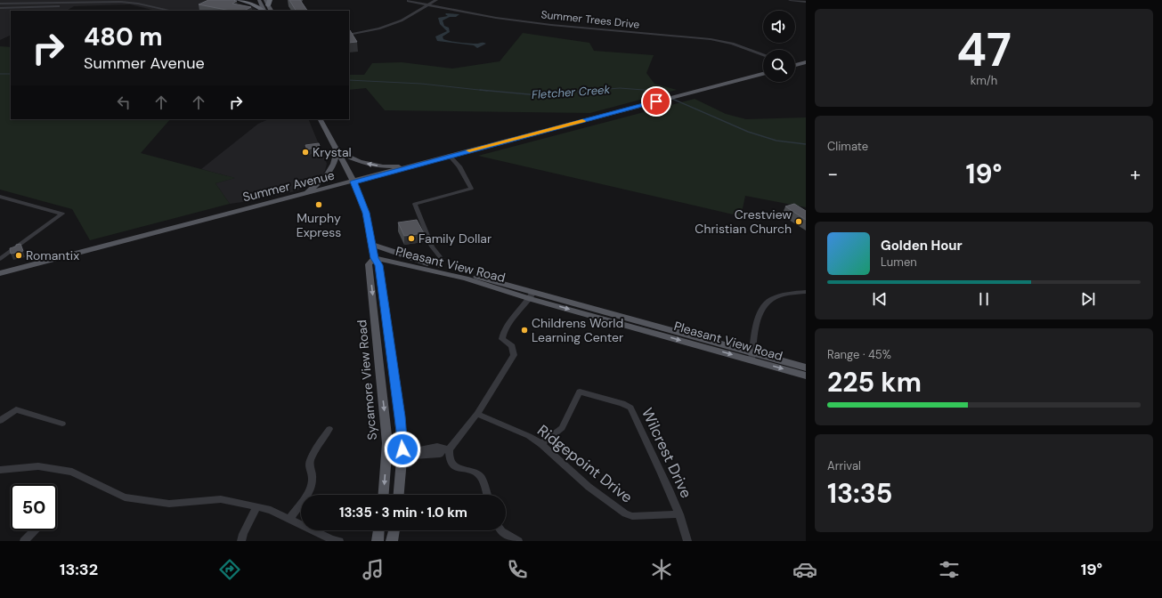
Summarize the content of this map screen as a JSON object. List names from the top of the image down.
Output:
{
  "streets": {
    "main road": ["Summer Avenue", "Pleasant View Road", "Sycamore View Road"],
    "street": ["Summer Trees Drive", "Wilcrest Drive", "Ridgepoint Drive"]
  },
  "crossings": [
    ["Summer Avenue", "Sycamore View Road"],
    ["Pleasant View Road", "Sycamore View Road"],
    ["Wilcrest Drive", "Ridgepoint Drive"]
  ],
  "water": ["Fletcher Creek"],
  "places": [
    "Krystal",
    "Murphy Express",
    "Crestview Christian Church",
    "Family Dollar",
    "Romantix",
    "Childrens World Learning Center"
  ],
  "page": {
    "tile": [
      ["47", "km/h"],
      "Climate",
      ["Range · 45%", "225 km"],
      ["Arrival", "13:35"]
    ],
    "turn": ["480 m", "Summer Avenue"],
    "heat": ["−", "19°", "+"],
    "song": ["Golden Hour", "Lumen"],
    "limit": "50",
    "trip": "13:35 · 3 min · 1.0 km",
    "tabs": ["13:32", "19°"]
  }
}
